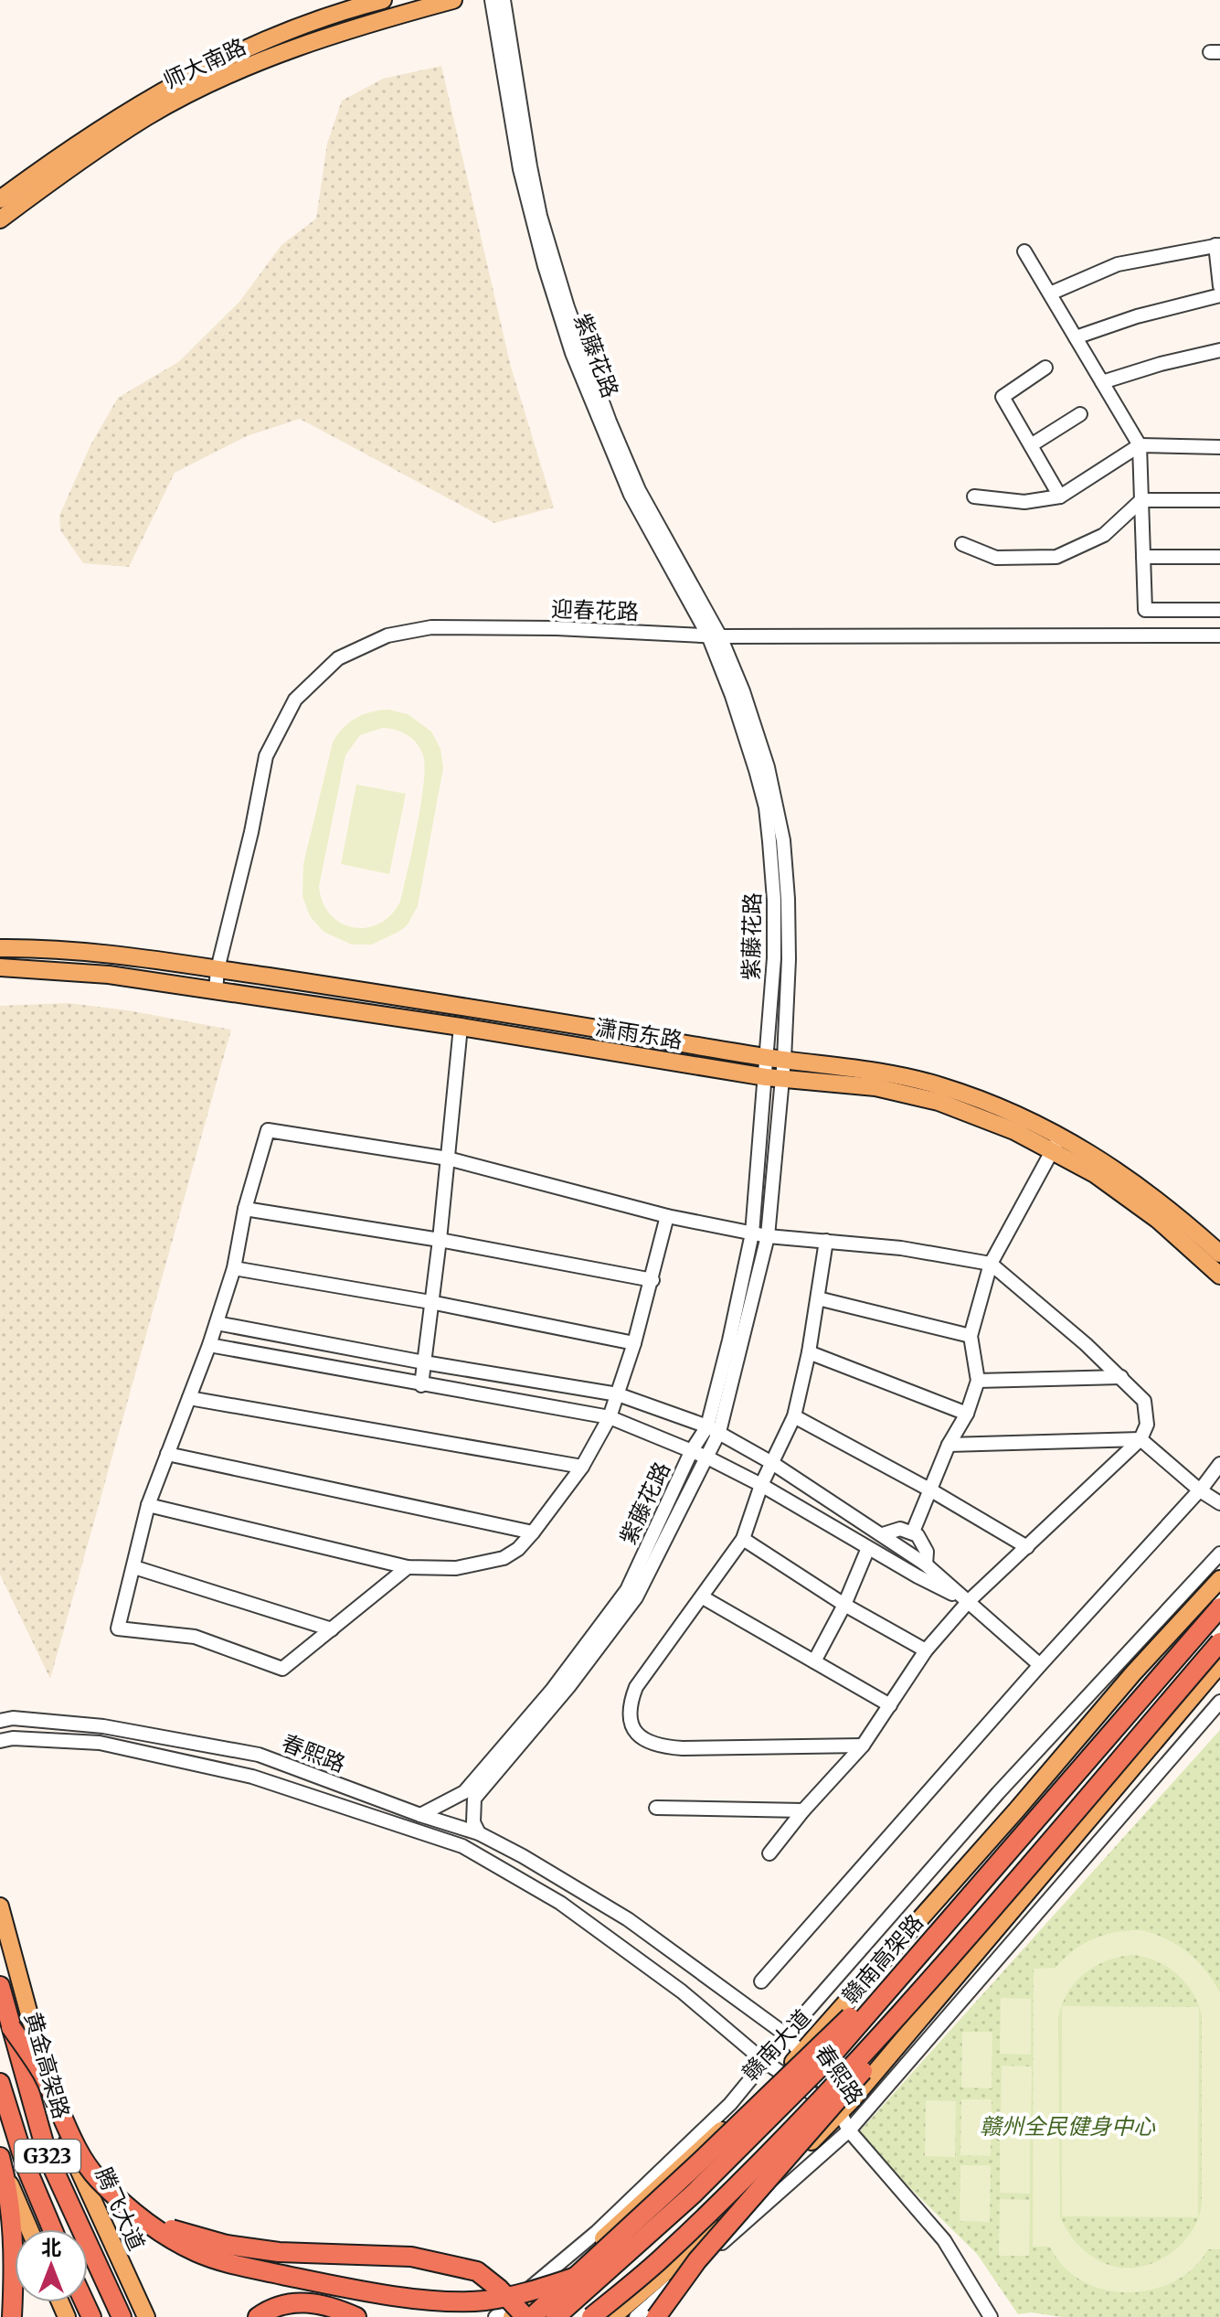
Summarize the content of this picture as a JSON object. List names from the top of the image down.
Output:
{
  "streets": {
    "highway": ["赣南高架路", "黄金高架路", "G323"],
    "main road": [
      "师大南路",
      "潇雨东路",
      "赣南大道",
      "腾飞大道"
    ],
    "street": ["紫藤花路", "迎春花路", "春熙路"]
  },
  "crossings": [
    ["紫藤花路", "迎春花路"],
    ["紫藤花路", "潇雨东路"],
    ["紫藤花路", "春熙路"],
    ["迎春花路", "潇雨东路"],
    ["春熙路", "赣南大道"]
  ],
  "parks": ["赣州全民健身中心"],
  "north": "top"
}
